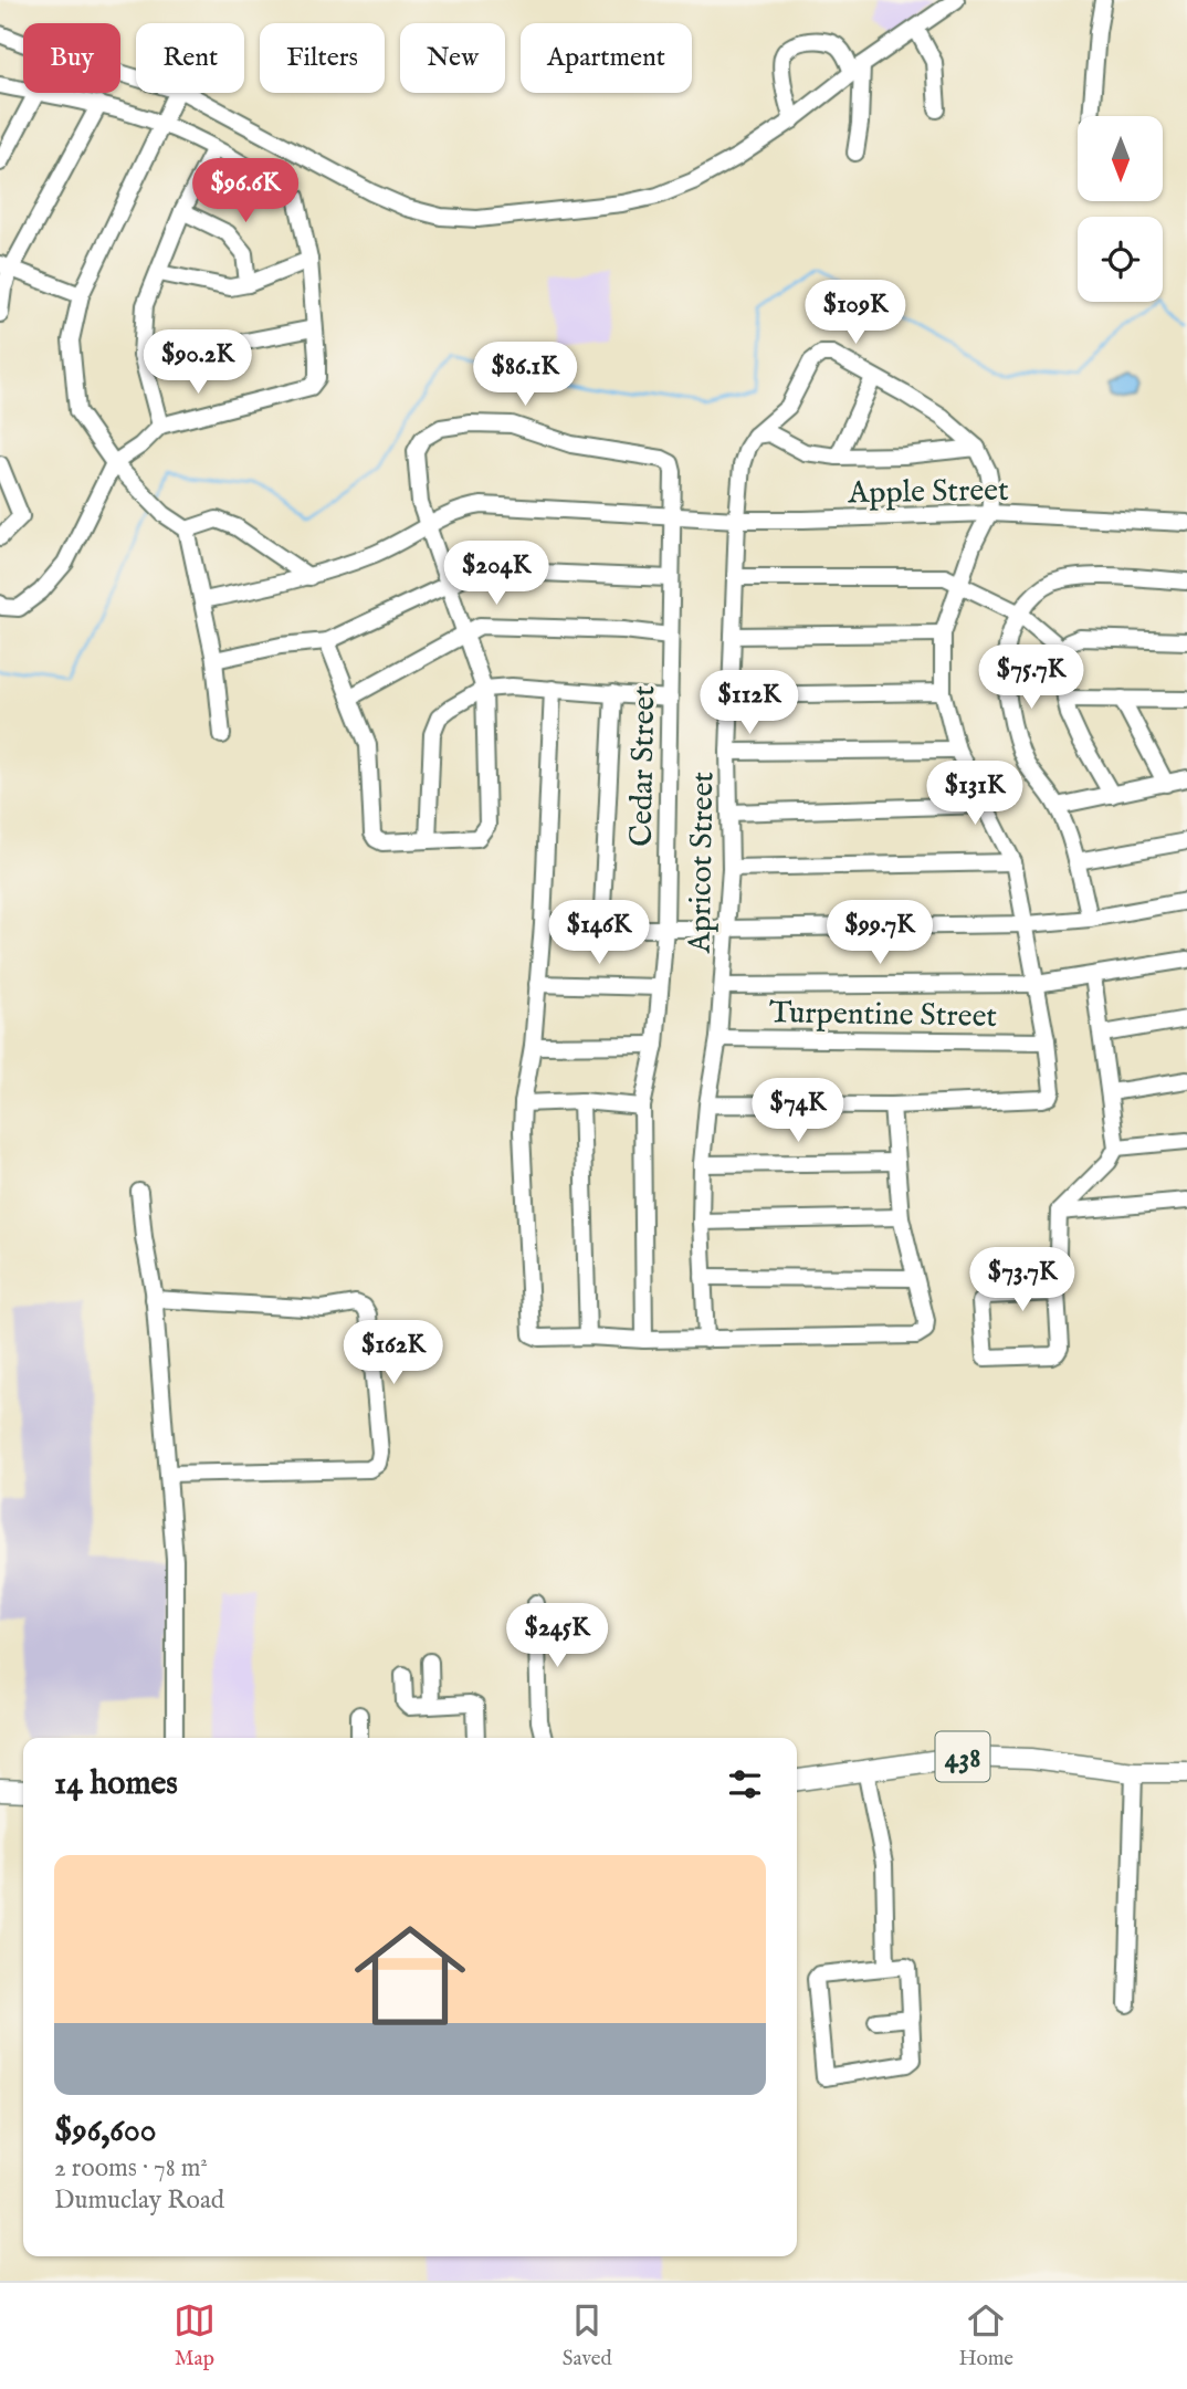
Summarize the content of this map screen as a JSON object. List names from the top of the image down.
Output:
{
  "streets": {
    "main road": ["438"],
    "street": [
      "Apple Street",
      "Cedar Street",
      "Apricot Street",
      "Turpentine Street"
    ]
  },
  "crossings": [
    ["Apple Street", "Cedar Street"],
    ["Apple Street", "Apricot Street"],
    ["Apricot Street", "Turpentine Street"]
  ],
  "north": "bottom",
  "page": {
    "chip": [
      "Buy",
      "Rent",
      "Filters",
      "New",
      "Apartment"
    ],
    "price": [
      "$96.6K",
      "$109K",
      "$90.2K",
      "$86.1K",
      "$204K",
      "$75.7K",
      "$112K",
      "$131K",
      "$146K",
      "$99.7K",
      "$74K",
      "$73.7K",
      "$162K",
      "$245K"
    ],
    "heading": "14 homes",
    "list": [
      {
        "name": "$96,600",
        "note": "2 rooms · 78 m² · Dumuclay Road"
      }
    ],
    "tabs": ["Map", "Saved", "Home"]
  }
}
